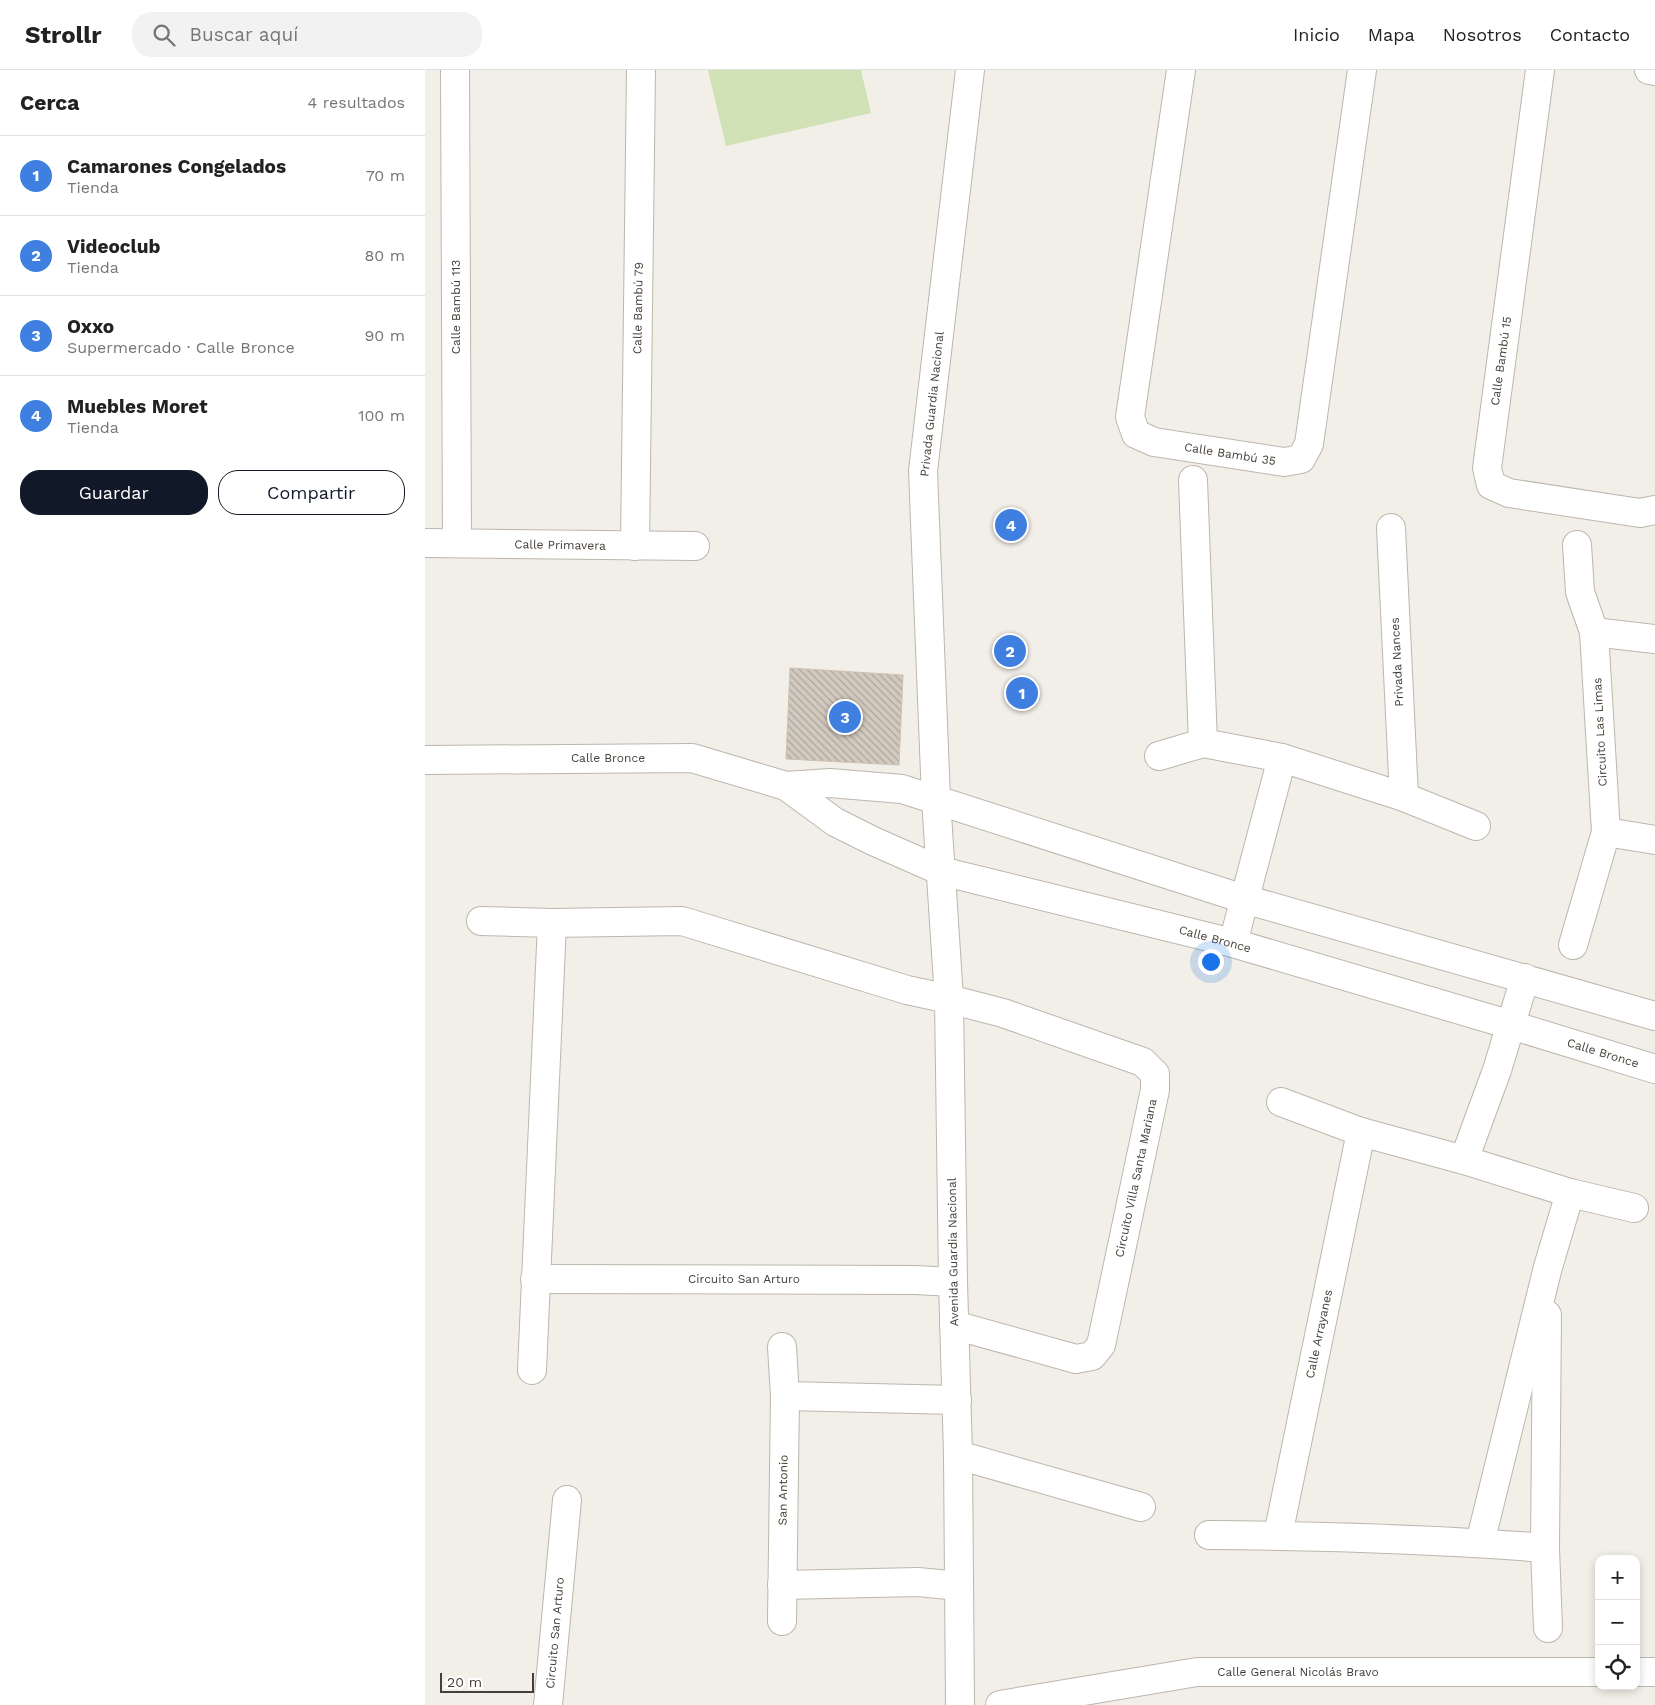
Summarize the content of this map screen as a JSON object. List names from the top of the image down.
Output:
{
  "streets": {
    "street": [
      "Calle Bambú 113",
      "Calle Bambú 79",
      "Calle Bambú 15",
      "Privada Guardia Nacional",
      "Calle Bambú 35",
      "Calle Primavera",
      "Privada Nances",
      "Circuito Las Limas",
      "Calle Bronce",
      "Circuito Villa Santa Mariana",
      "Avenida Guardia Nacional",
      "Circuito San Arturo",
      "Calle Arrayanes",
      "San Antonio",
      "Calle General Nicolás Bravo"
    ]
  },
  "crossings": [
    ["Calle Bambú 113", "Calle Primavera"],
    ["Calle Bambú 79", "Calle Primavera"],
    ["Privada Guardia Nacional", "Calle Bronce"],
    ["Privada Guardia Nacional", "Avenida Guardia Nacional"],
    ["Calle Bronce", "Avenida Guardia Nacional"],
    ["Circuito Villa Santa Mariana", "Avenida Guardia Nacional"],
    ["Avenida Guardia Nacional", "Circuito San Arturo"]
  ],
  "scale_bar": "20 m",
  "page": {
    "header": "Strollr",
    "search": "Buscar aquí",
    "nav": [
      "Inicio",
      "Mapa",
      "Nosotros",
      "Contacto"
    ],
    "heading": ["Cerca", "4 resultados"],
    "list": [
      {
        "mark": "1",
        "name": "Camarones Congelados",
        "note": "Tienda",
        "value": "70 m"
      },
      {
        "mark": "2",
        "name": "Videoclub",
        "note": "Tienda",
        "value": "80 m"
      },
      {
        "mark": "3",
        "name": "Oxxo",
        "note": "Supermercado · Calle Bronce",
        "value": "90 m"
      },
      {
        "mark": "4",
        "name": "Muebles Moret",
        "note": "Tienda",
        "value": "100 m"
      }
    ],
    "buttons": ["Guardar", "Compartir"],
    "pins": [
      "4",
      "2",
      "1",
      "3"
    ],
    "map_buttons": ["+", "−"],
    "scale": "20 m"
  }
}
